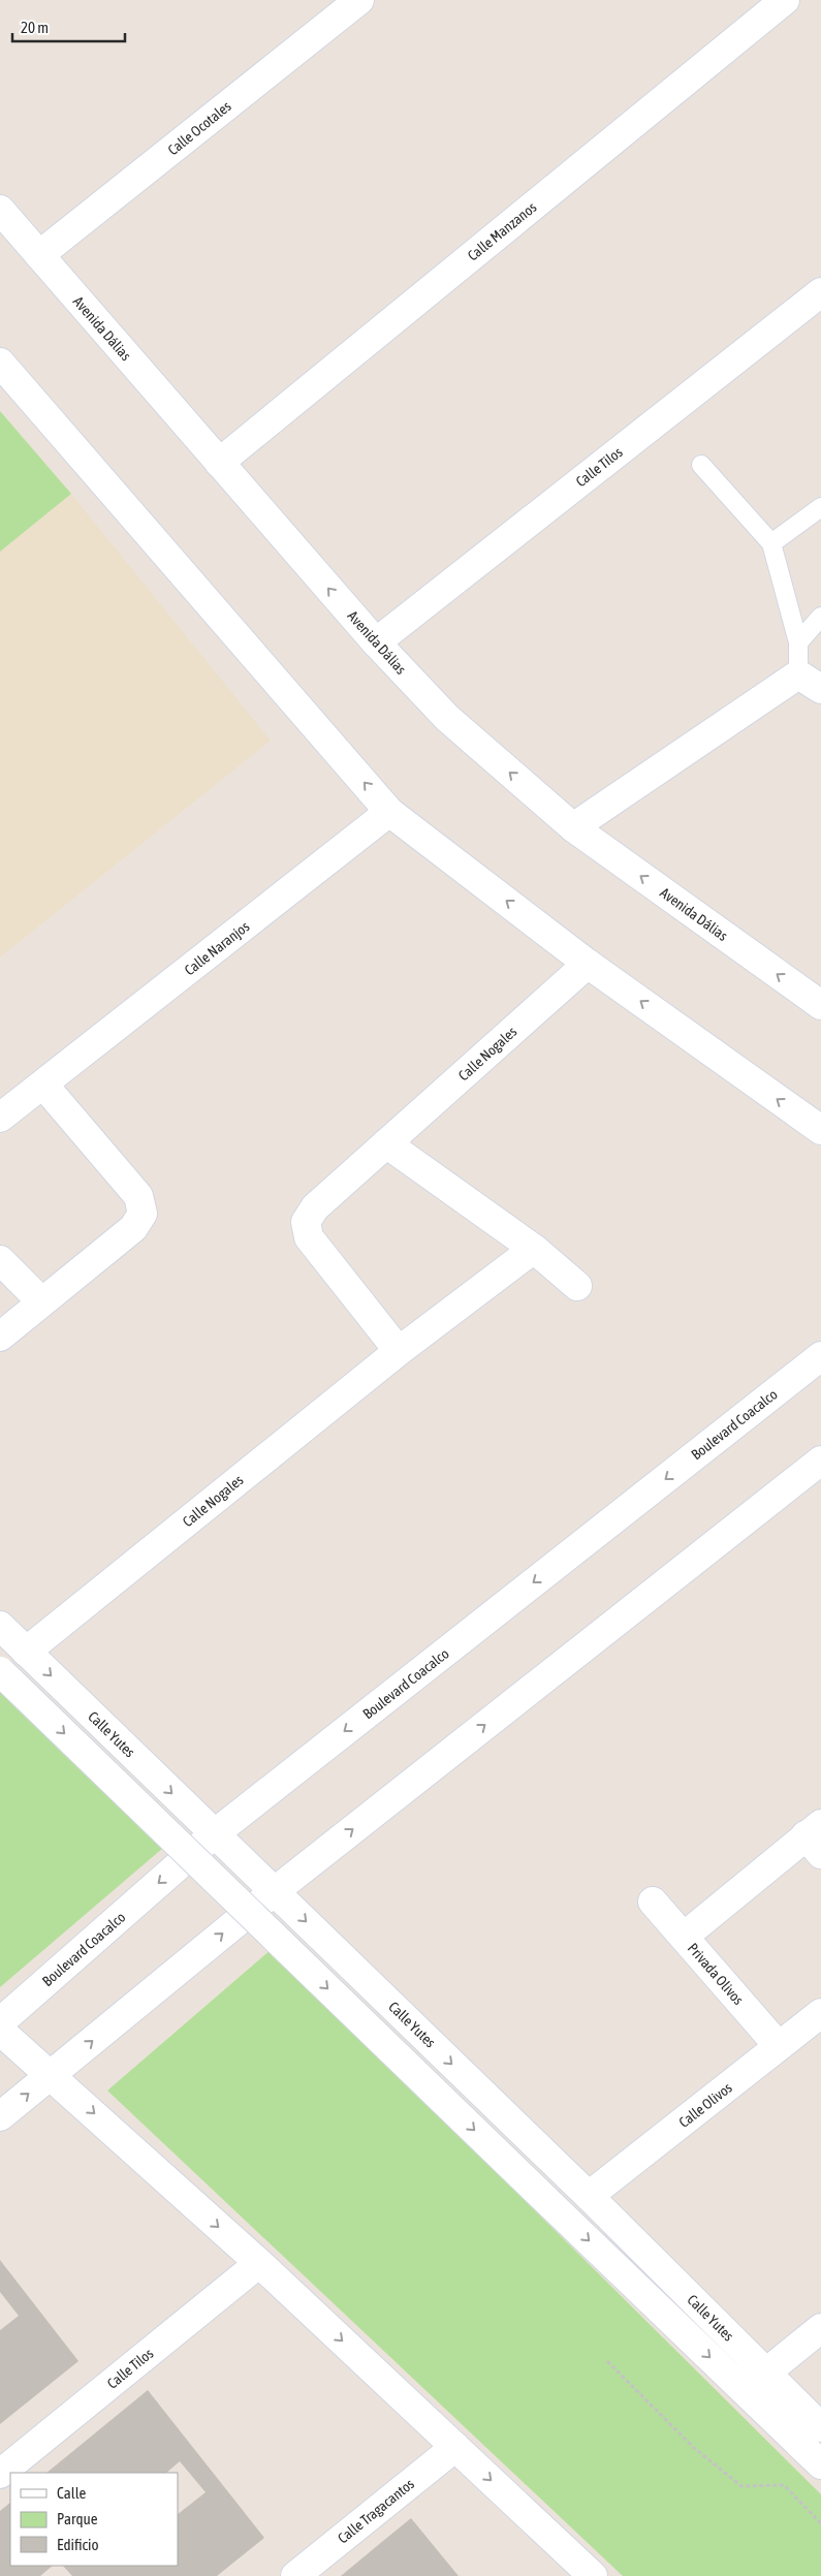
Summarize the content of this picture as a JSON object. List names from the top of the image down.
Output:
{
  "streets": {
    "main road": [
      "Calle Ocotales",
      "Calle Manzanos",
      "Avenida Dálias",
      "Calle Tilos",
      "Calle Naranjos",
      "Calle Nogales",
      "Boulevard Coacalco",
      "Calle Yutes",
      "Privada Olivos",
      "Calle Olivos",
      "Calle Tragacantos"
    ]
  },
  "crossings": [
    ["Calle Ocotales", "Avenida Dálias"],
    ["Calle Manzanos", "Avenida Dálias"],
    ["Avenida Dálias", "Calle Tilos"],
    ["Calle Nogales", "Calle Yutes"],
    ["Boulevard Coacalco", "Calle Yutes"],
    ["Calle Yutes", "Calle Olivos"],
    ["Privada Olivos", "Calle Olivos"]
  ],
  "legend": ["Calle", "Parque", "Edificio"],
  "scale_bar": "20 m"
}
